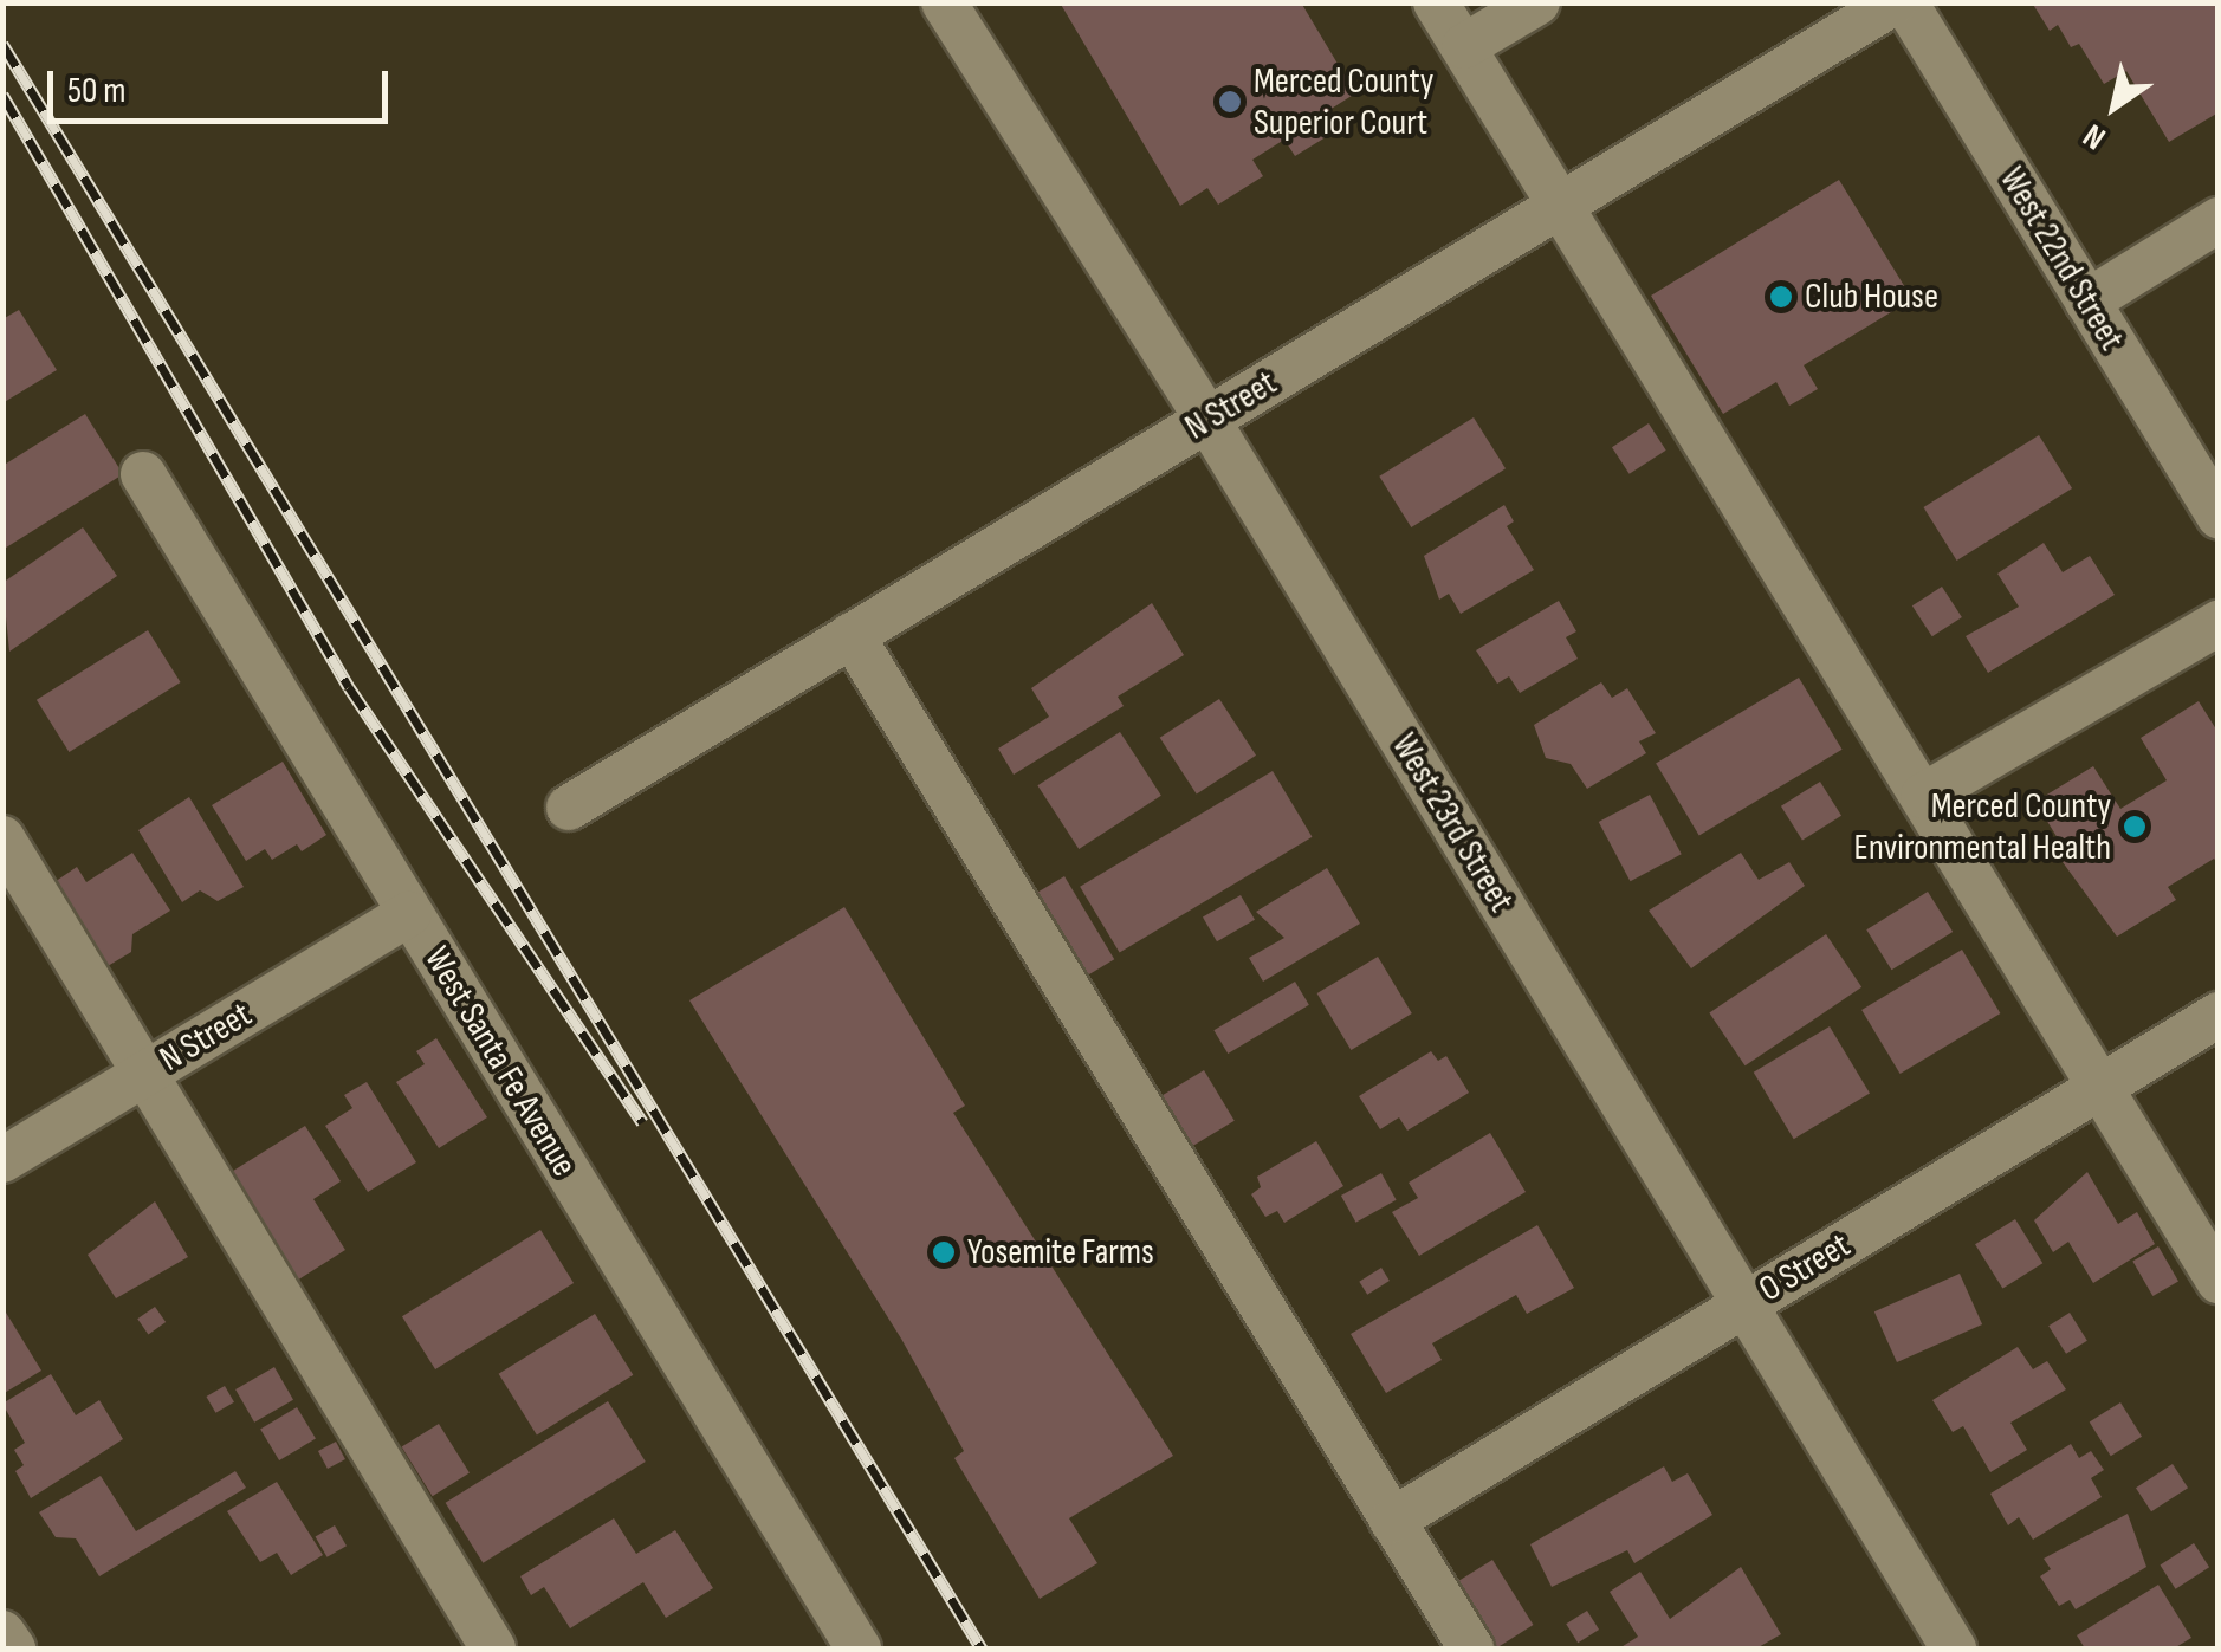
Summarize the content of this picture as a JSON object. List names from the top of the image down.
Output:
{
  "streets": {
    "street": [
      "West 22nd Street",
      "N Street",
      "West 23rd Street",
      "West Santa Fe Avenue",
      "O Street"
    ]
  },
  "crossings": [
    ["N Street", "West 23rd Street"],
    ["N Street", "West Santa Fe Avenue"],
    ["West 23rd Street", "O Street"]
  ],
  "places": [
    "Merced County Superior Court",
    "Club House",
    "Merced County Environmental Health",
    "Yosemite Farms"
  ],
  "scale_bar": "50 m",
  "north": "bottom left"
}
